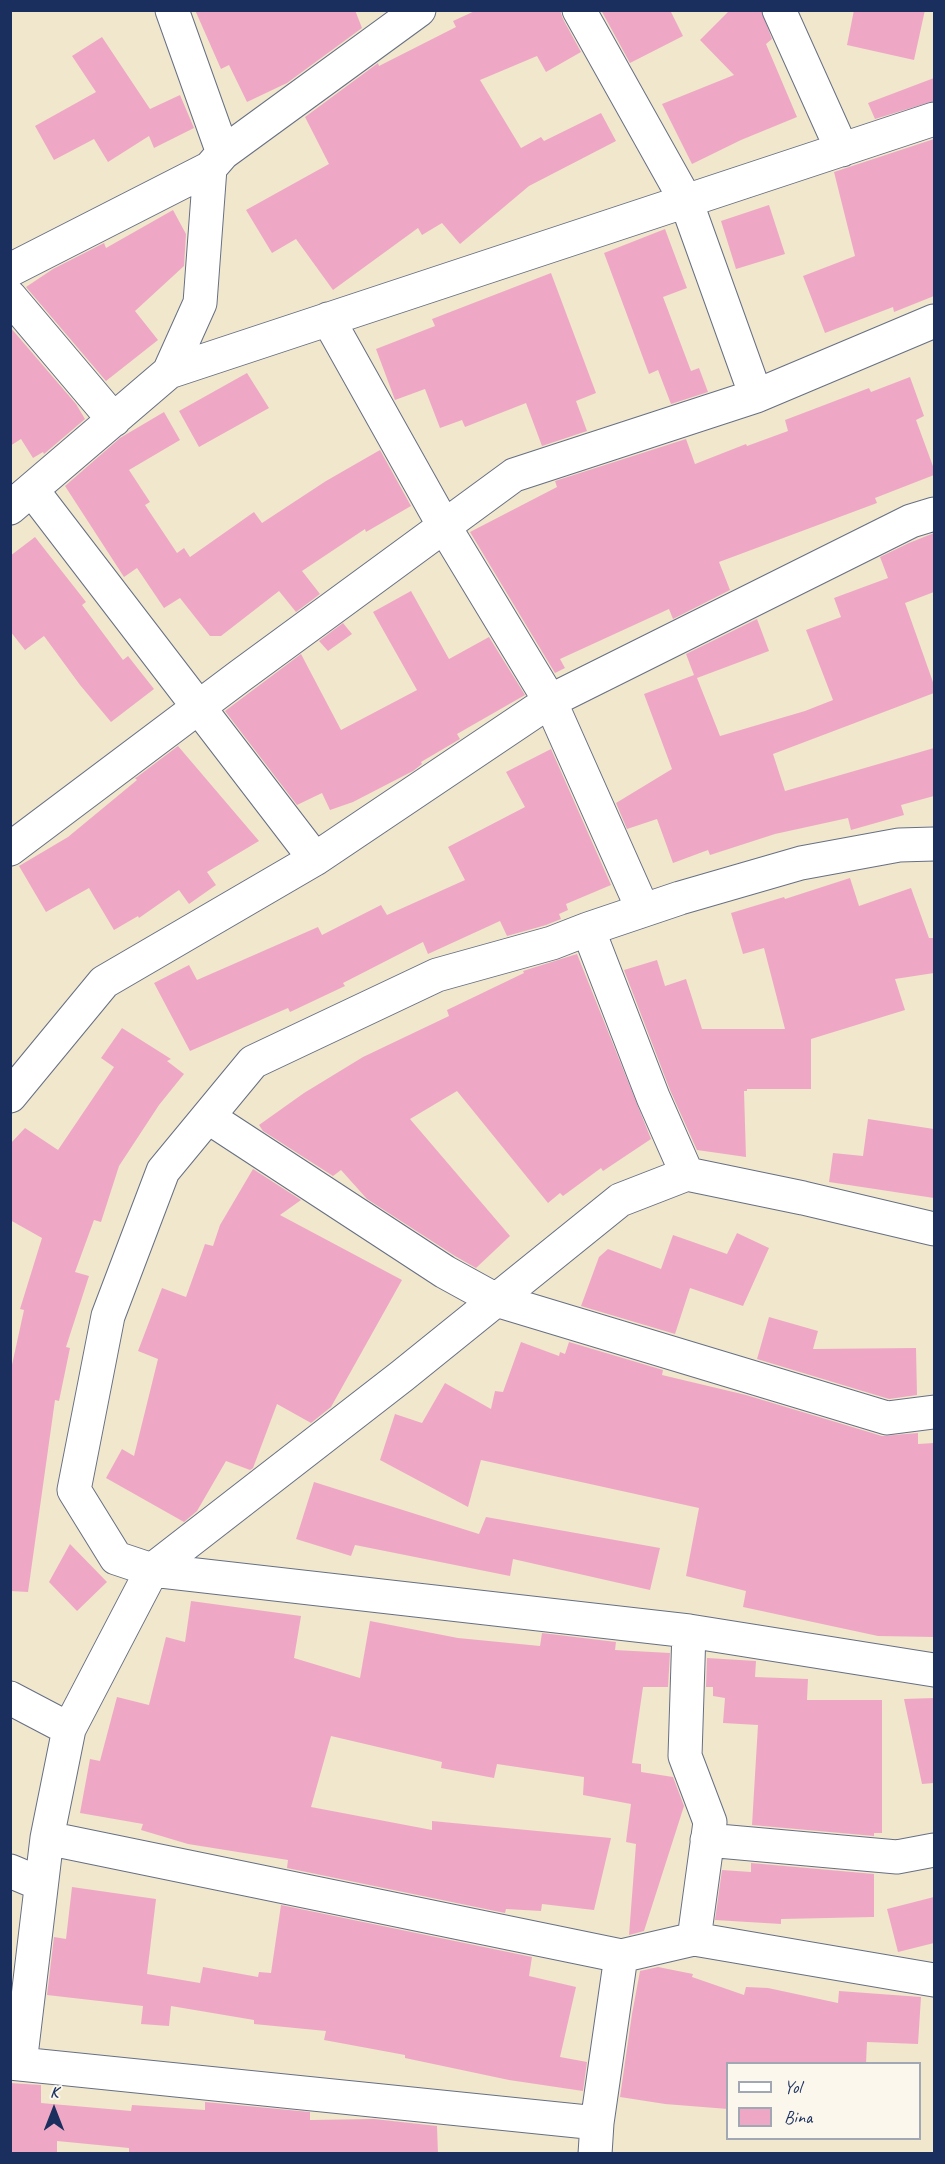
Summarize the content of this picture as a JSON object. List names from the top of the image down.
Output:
{
  "legend": ["Yol", "Bina"],
  "north": "top"
}
